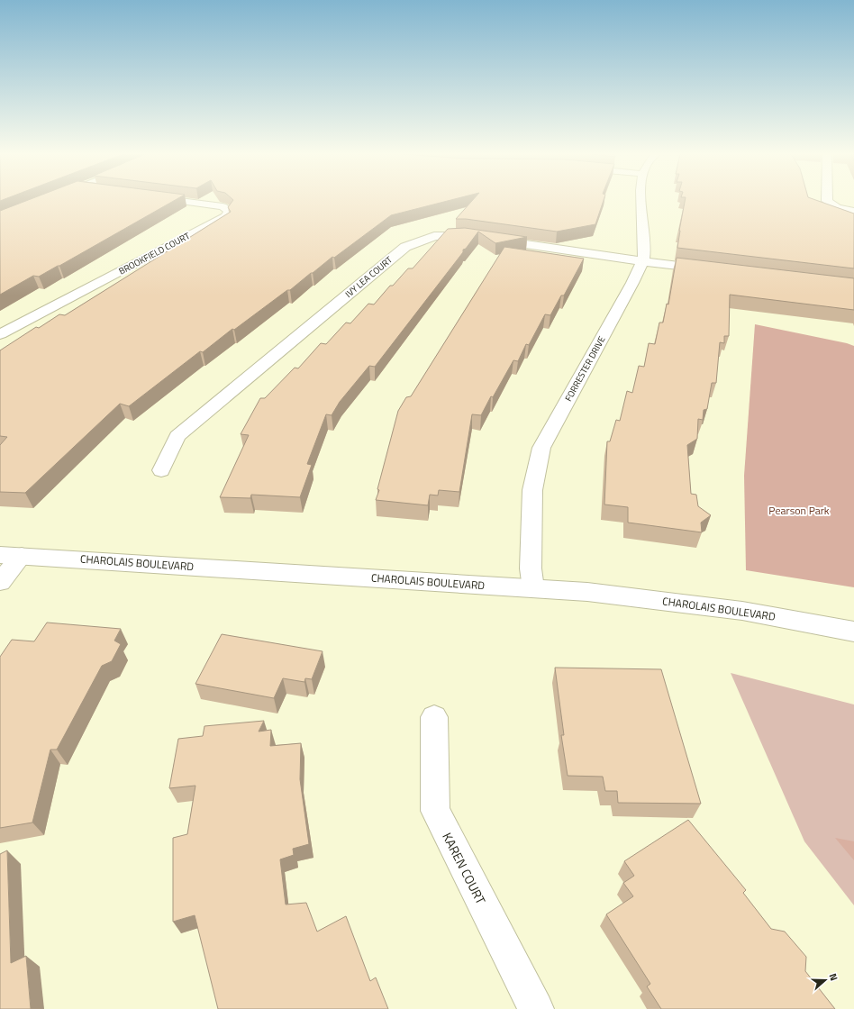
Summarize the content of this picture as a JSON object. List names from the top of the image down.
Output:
{
  "streets": {
    "street": [
      "BROOKFIELD COURT",
      "IVY LEA COURT",
      "FORRESTER DRIVE",
      "CHAROLAIS BOULEVARD",
      "KAREN COURT"
    ]
  },
  "crossings": [
    ["IVY LEA COURT", "FORRESTER DRIVE"],
    ["FORRESTER DRIVE", "CHAROLAIS BOULEVARD"]
  ],
  "parks": ["Pearson Park"],
  "north": "right"
}
